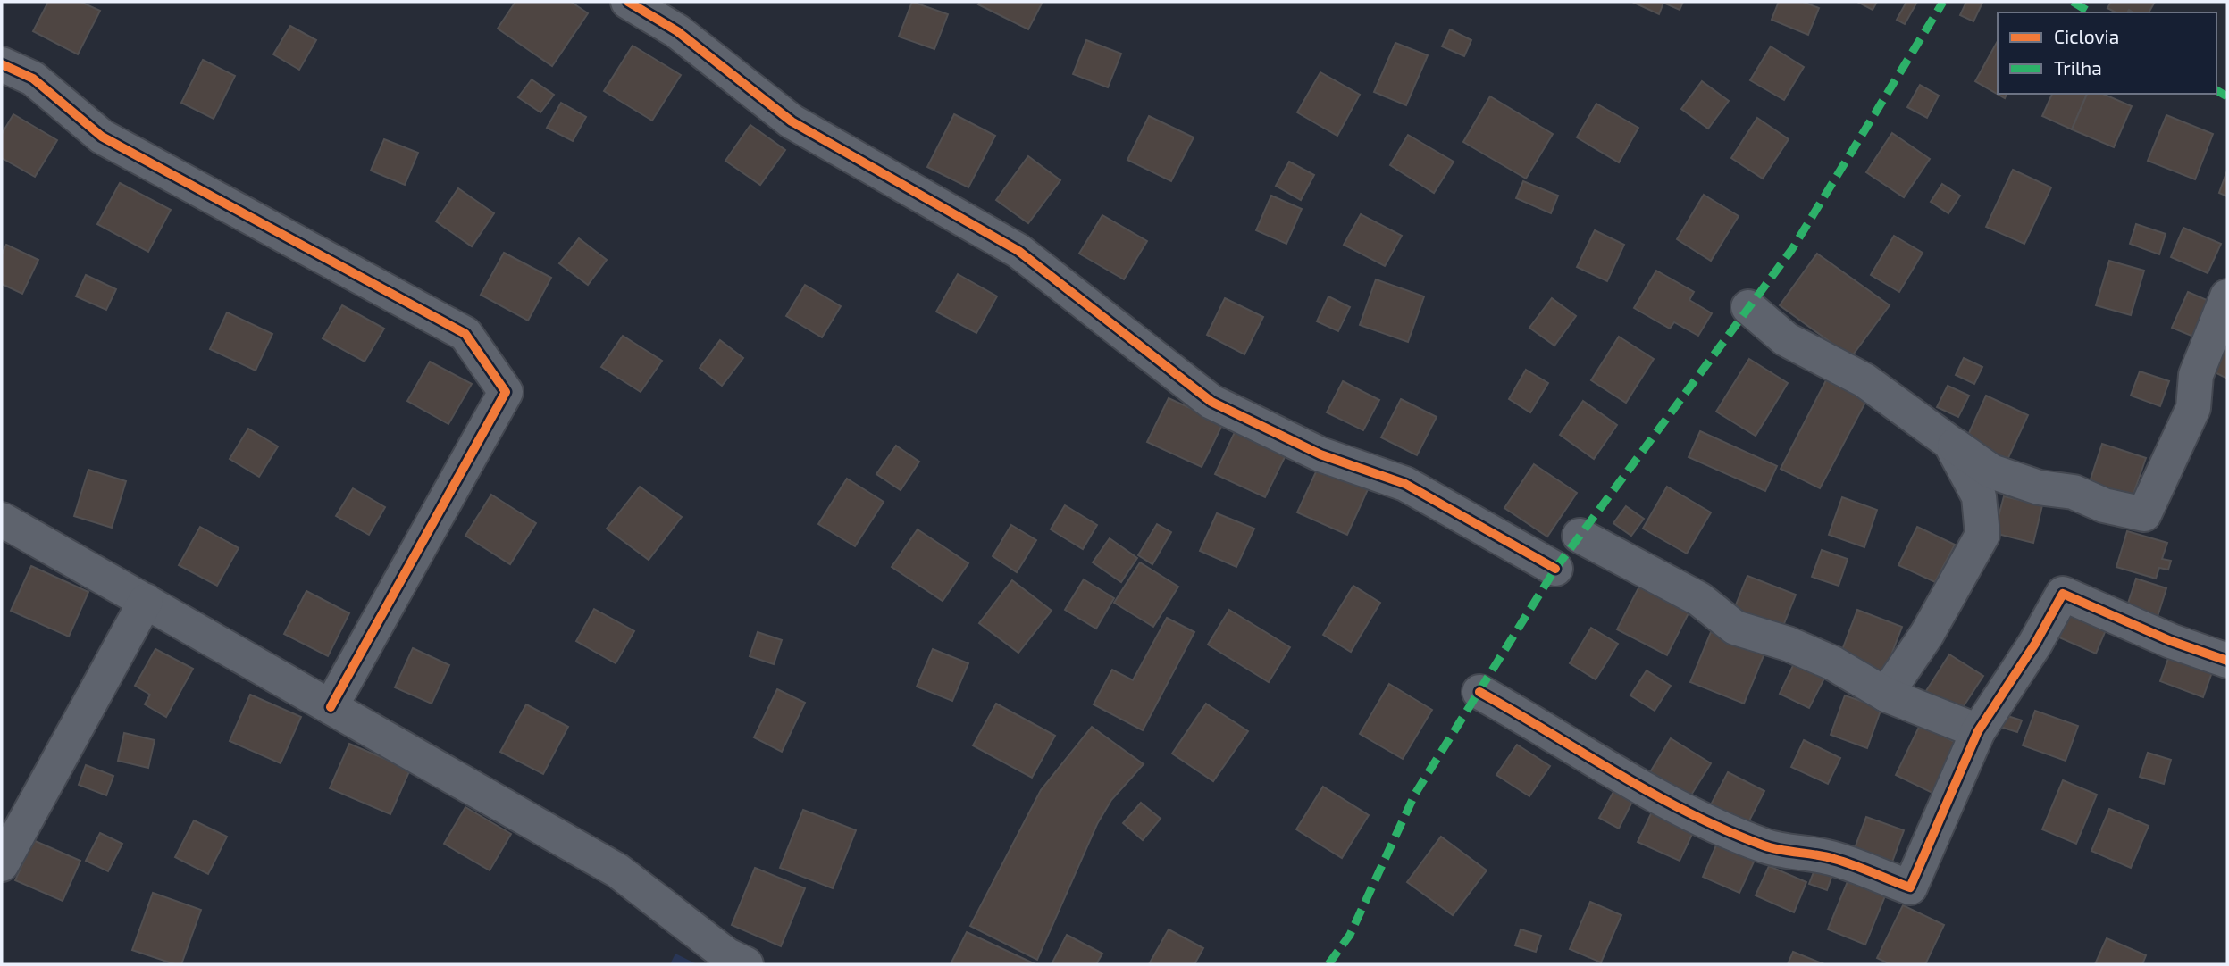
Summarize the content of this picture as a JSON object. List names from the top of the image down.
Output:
{
  "legend": ["Ciclovia", "Trilha"]
}
